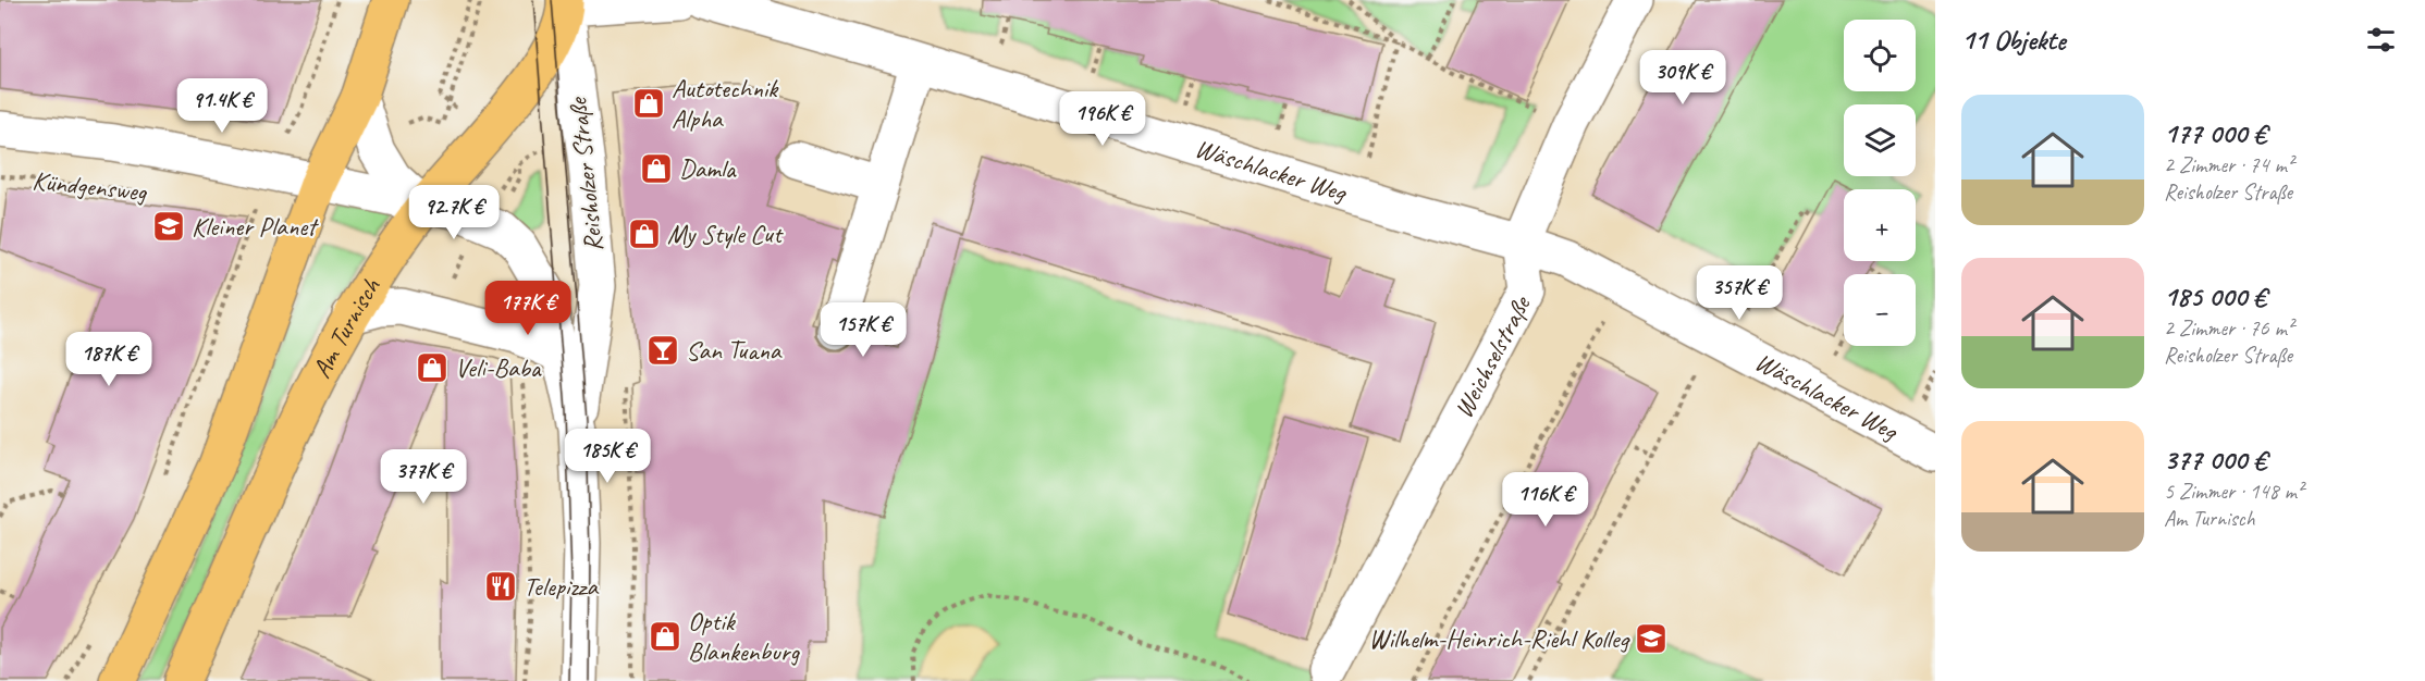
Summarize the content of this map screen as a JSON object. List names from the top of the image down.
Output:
{
  "streets": {
    "main road": ["Am Turnisch"],
    "street": [
      "Wäschlacker Weg",
      "Reisholzer Straße",
      "Kündgensweg",
      "Weichselstraße"
    ]
  },
  "crossings": [
    ["Wäschlacker Weg", "Weichselstraße"],
    ["Reisholzer Straße", "Kündgensweg"],
    ["Reisholzer Straße", "Am Turnisch"],
    ["Kündgensweg", "Am Turnisch"]
  ],
  "places": {
    "shop": [
      "Autotechnik Alpha",
      "Damla",
      "My Style Cut",
      "Veli-Baba",
      "Optik Blankenburg"
    ],
    "school or university": ["Kleiner Planet", "Wilhelm-Heinrich-Riehl Kolleg"],
    "bar": ["San Tuana"],
    "restaurant": ["Telepizza"]
  },
  "page": {
    "heading": "11 Objekte",
    "map_buttons": ["+", "−"],
    "price": [
      "309K €",
      "91.4K €",
      "196K €",
      "92.7K €",
      "357K €",
      "177K €",
      "157K €",
      "187K €",
      "185K €",
      "377K €",
      "116K €"
    ],
    "list": [
      {
        "name": "177 000 €",
        "note": "2 Zimmer · 74 m² · Reisholzer Straße"
      },
      {
        "name": "185 000 €",
        "note": "2 Zimmer · 76 m² · Reisholzer Straße"
      },
      {
        "name": "377 000 €",
        "note": "5 Zimmer · 148 m² · Am Turnisch"
      }
    ]
  }
}
